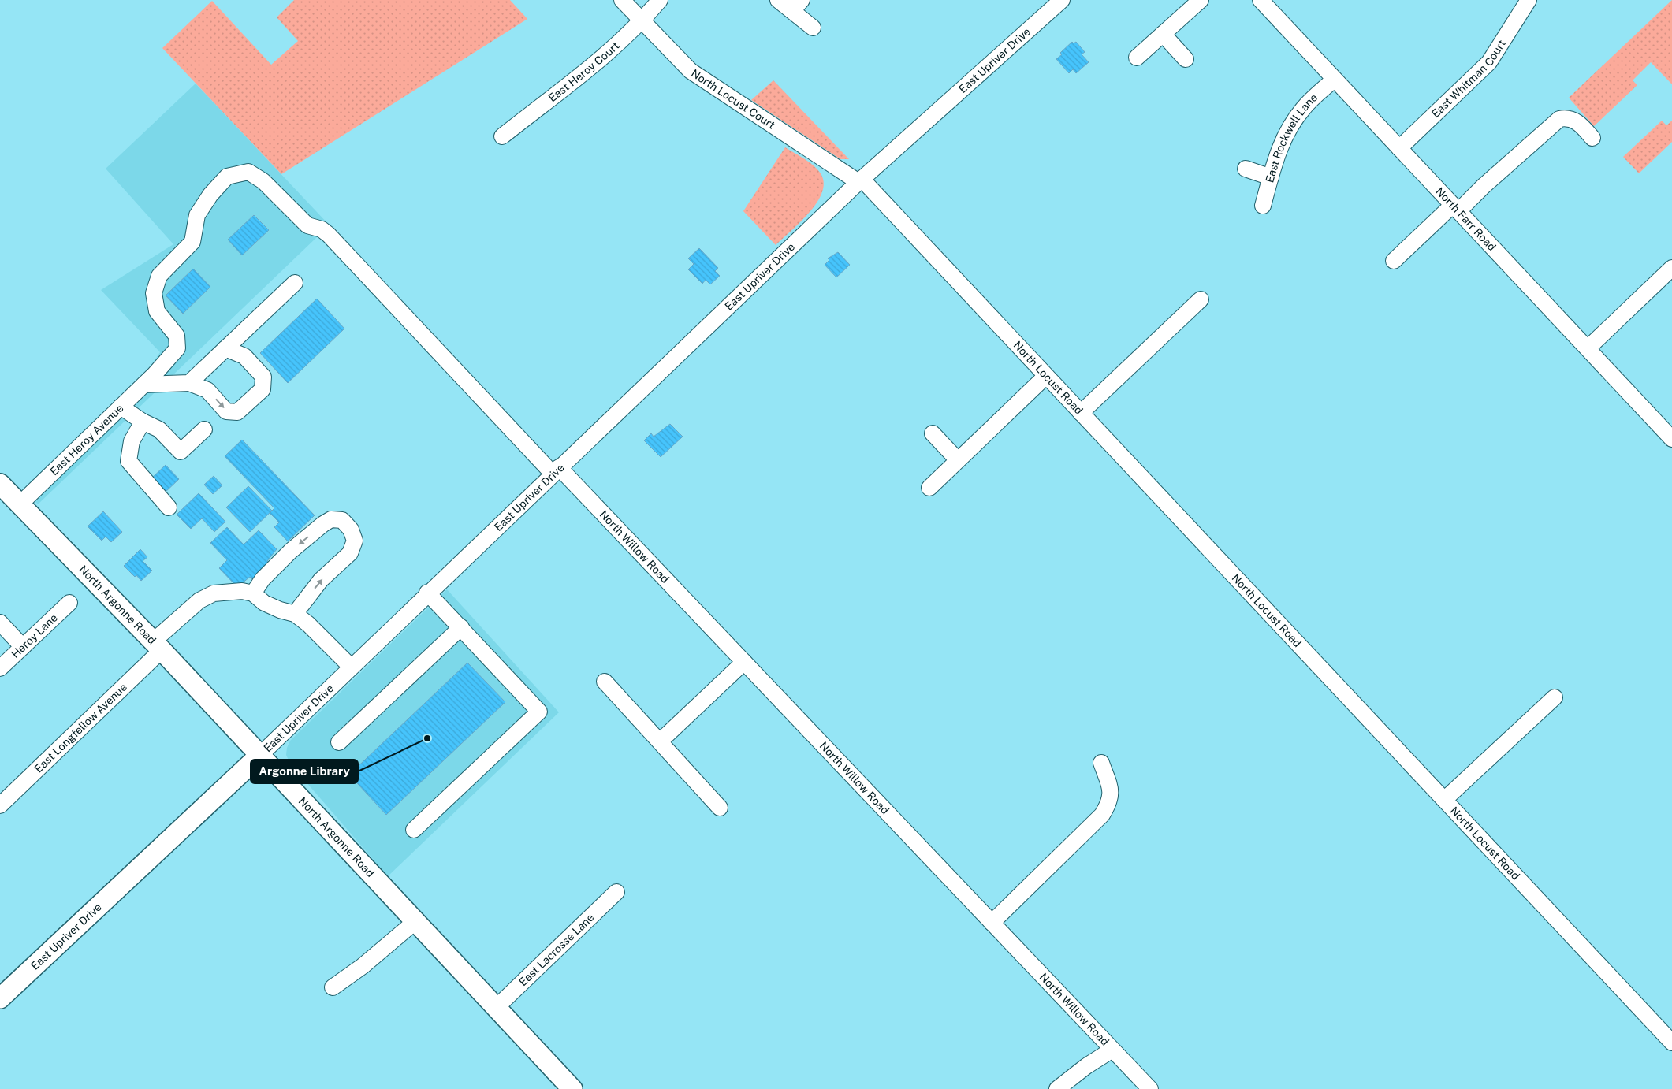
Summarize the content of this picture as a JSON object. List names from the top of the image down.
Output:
{
  "streets": {
    "main road": ["East Upriver Drive", "North Argonne Road"],
    "street": [
      "East Heroy Court",
      "East Whitman Court",
      "North Locust Court",
      "East Rockwell Lane",
      "North Farr Road",
      "North Locust Road",
      "East Heroy Avenue",
      "North Willow Road",
      "Heroy Lane",
      "East Longfellow Avenue",
      "East Lacrosse Lane"
    ]
  },
  "crossings": [
    ["East Upriver Drive", "North Locust Court"],
    ["East Upriver Drive", "North Locust Road"],
    ["East Upriver Drive", "East Heroy Avenue"],
    ["East Upriver Drive", "North Willow Road"],
    ["East Upriver Drive", "North Argonne Road"],
    ["East Heroy Court", "North Locust Court"],
    ["East Whitman Court", "North Farr Road"],
    ["North Locust Court", "North Locust Road"],
    ["East Rockwell Lane", "North Farr Road"],
    ["East Heroy Avenue", "North Willow Road"],
    ["East Heroy Avenue", "North Argonne Road"],
    ["North Argonne Road", "East Longfellow Avenue"],
    ["North Argonne Road", "East Lacrosse Lane"]
  ],
  "places": ["Argonne Library"]
}
